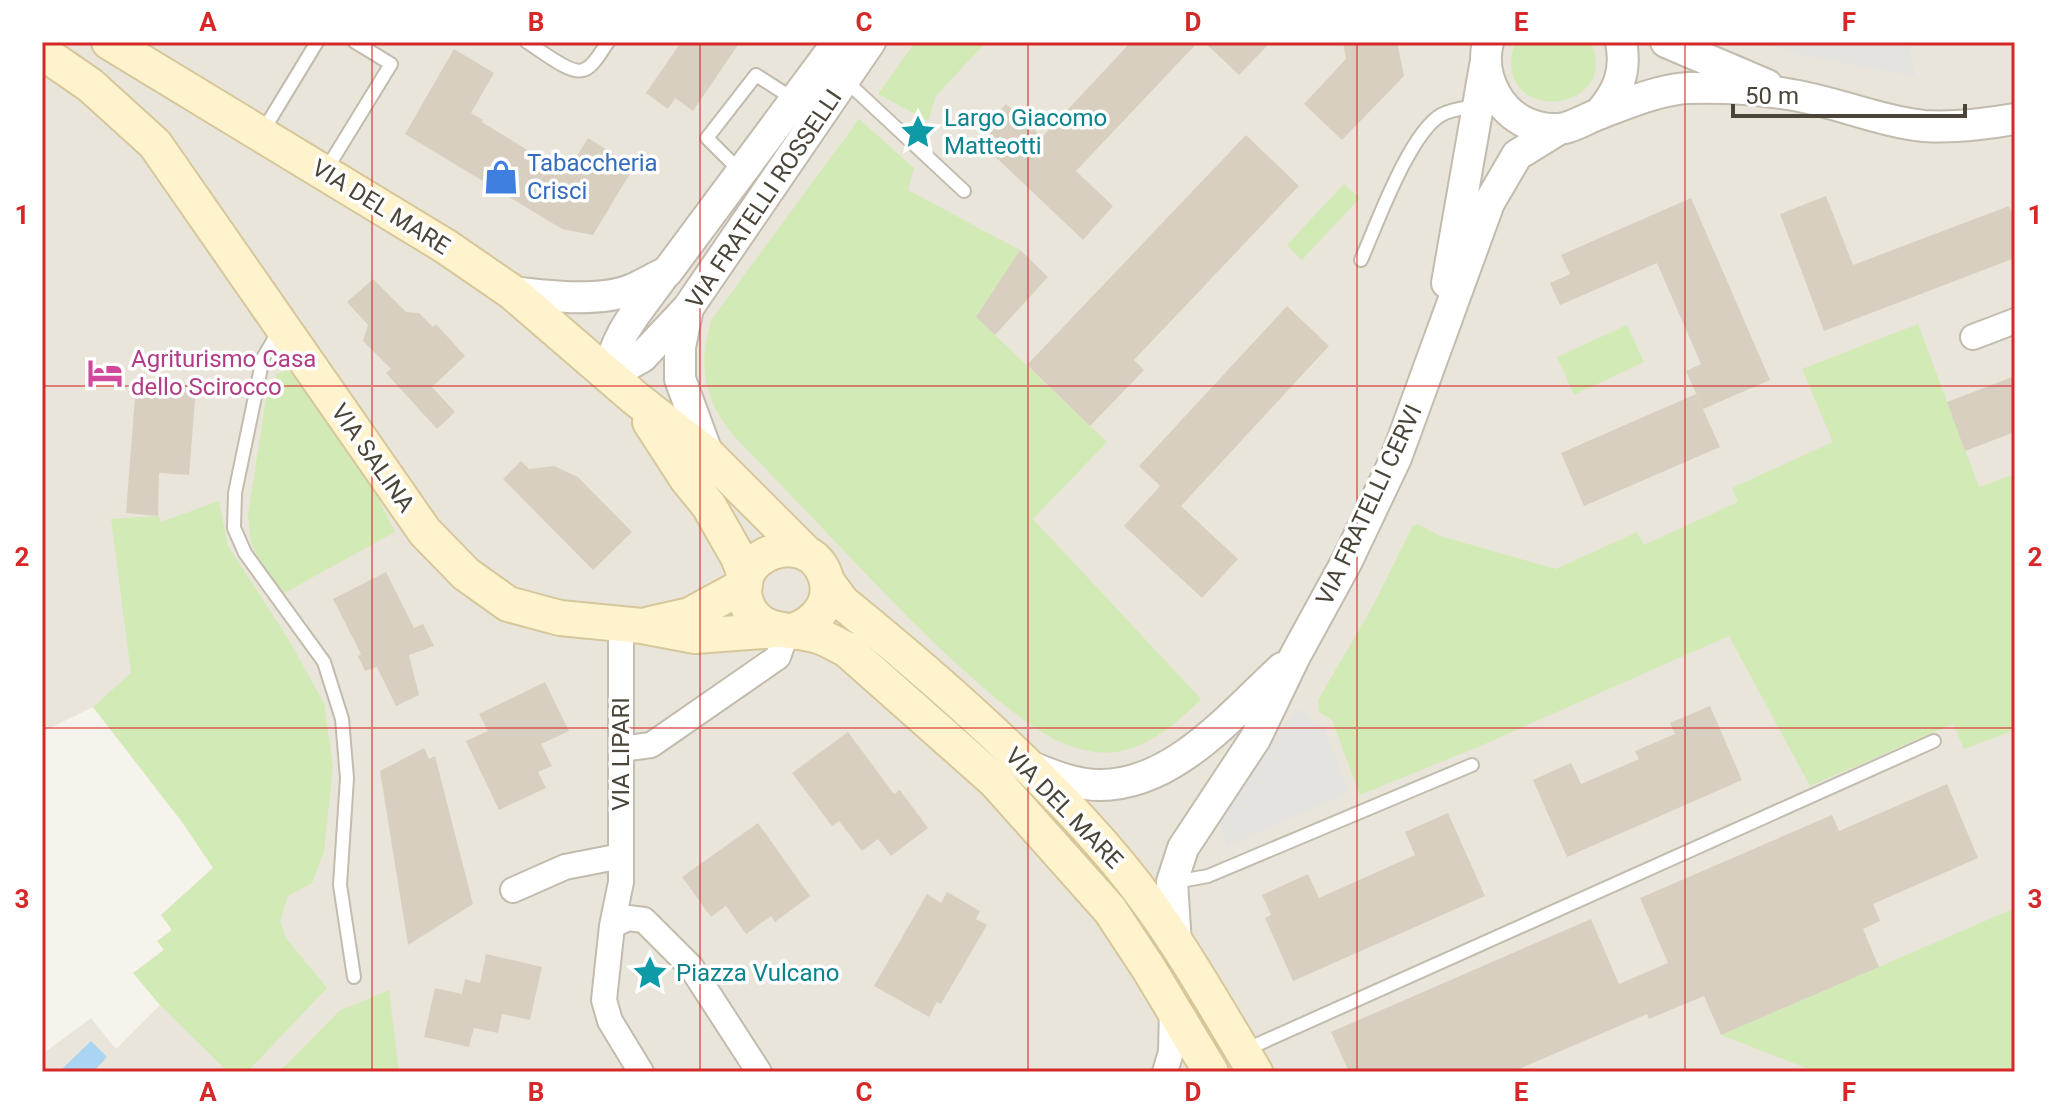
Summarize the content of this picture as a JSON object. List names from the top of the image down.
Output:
{
  "streets": {
    "main road": ["VIA DEL MARE", "VIA SALINA"],
    "street": ["VIA FRATELLI ROSSELLI", "VIA FRATELLI CERVI", "VIA LIPARI"]
  },
  "crossings": [
    ["VIA FRATELLI ROSSELLI", "VIA DEL MARE"],
    ["VIA DEL MARE", "VIA SALINA"],
    ["VIA SALINA", "VIA LIPARI"]
  ],
  "places": {
    "place": ["Largo Giacomo Matteotti", "Piazza Vulcano"],
    "shop": ["Tabaccheria Crisci"],
    "hotel": ["Agriturismo Casa dello Scirocco"]
  },
  "scale_bar": "50 m",
  "grid": {
    "columns": [
      "A",
      "B",
      "C",
      "D",
      "E",
      "F"
    ],
    "rows": ["1", "2", "3"]
  }
}
